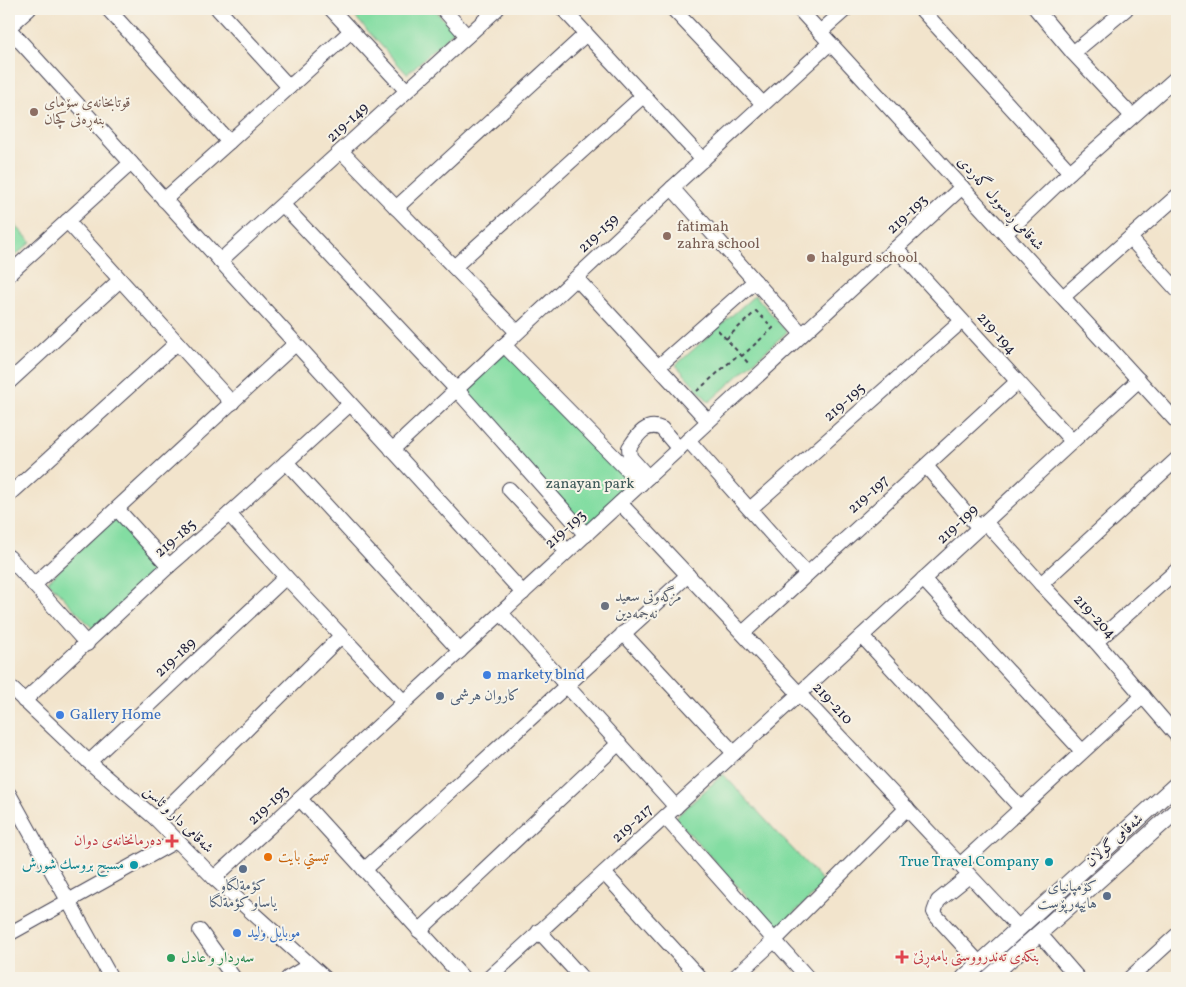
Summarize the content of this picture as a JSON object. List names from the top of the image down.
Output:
{
  "streets": {
    "main road": ["شەقامی گوڵان"],
    "street": [
      "219-149",
      "شەقامی ڕەسوول گەردی",
      "219-193",
      "219-159",
      "219-194",
      "219-195",
      "219-197",
      "219-199",
      "219-185",
      "219-204",
      "219-189",
      "219-210",
      "شەقامی دار و ئاسن",
      "219-217"
    ]
  },
  "crossings": [
    ["شەقامی ڕەسوول گەردی", "219-193"],
    ["شەقامی ڕەسوول گەردی", "219-159"],
    ["شەقامی ڕەسوول گەردی", "219-199"],
    ["219-193", "219-194"],
    ["219-193", "219-210"],
    ["219-193", "شەقامی دار و ئاسن"],
    ["219-194", "219-195"],
    ["219-194", "219-197"],
    ["219-194", "219-199"],
    ["219-197", "219-204"],
    ["219-197", "219-210"],
    ["219-199", "219-204"],
    ["219-199", "219-210"],
    ["219-199", "219-217"],
    ["219-185", "شەقامی دار و ئاسن"],
    ["219-189", "شەقامی دار و ئاسن"],
    ["219-210", "219-217"],
    ["219-210", "شەقامی گوڵان"]
  ],
  "parks": ["zanayan park"],
  "places": {
    "other": [
      "قوتابخانەی سۆمای بنەڕەتی کچان",
      "fatimah zahra school",
      "halgurd school",
      "مزگەوتی سعید نەجمەدین",
      "markety blnd",
      "كاروان هرشمی",
      "Gallery Home",
      "تيستي بايت",
      "True Travel Company",
      "مسبح بروسك شورش",
      "كؤمةلگاو ياساو كؤمةلگا",
      "کۆمپانیای هایپەرپۆست",
      "موبايل وليد",
      "سەردار و عادل"
    ],
    "health": ["دەرمانخانەی دوان", "بنکەی تەندرووستی بامەڕنێ"]
  }
}
